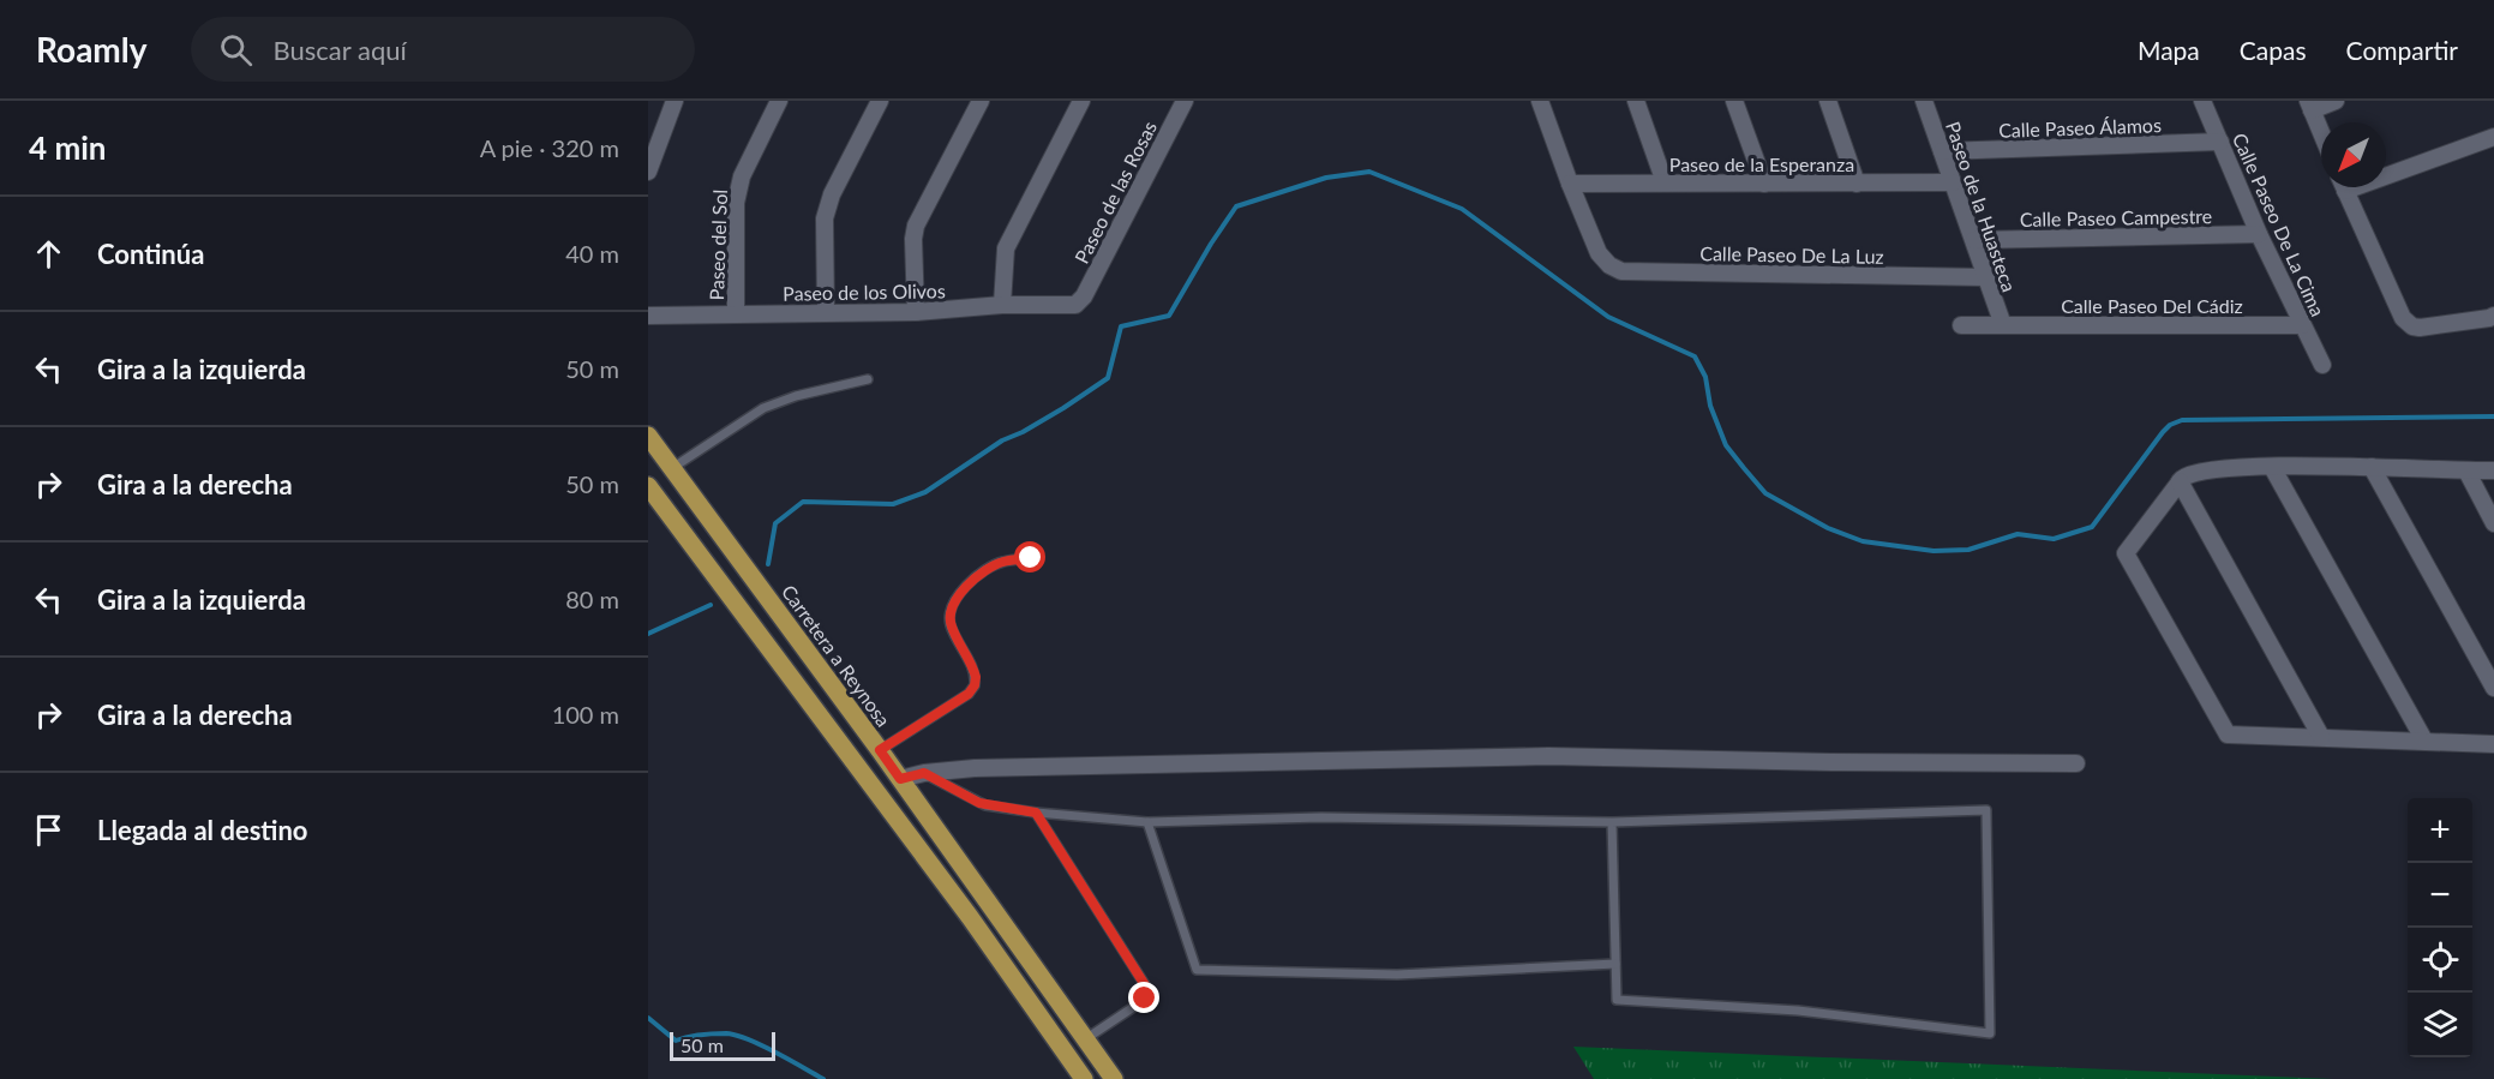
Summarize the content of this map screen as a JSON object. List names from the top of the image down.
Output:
{
  "streets": {
    "main road": ["Carretera a Reynosa"],
    "street": [
      "Calle Paseo Álamos",
      "Paseo de la Esperanza",
      "Paseo de las Rosas",
      "Paseo de la Huasteca",
      "Calle Paseo Campestre",
      "Calle Paseo De La Cima",
      "Paseo del Sol",
      "Calle Paseo De La Luz",
      "Paseo de los Olivos",
      "Calle Paseo Del Cádiz"
    ]
  },
  "crossings": [
    ["Calle Paseo Álamos", "Paseo de la Huasteca"],
    ["Calle Paseo Álamos", "Calle Paseo De La Cima"],
    ["Paseo de la Esperanza", "Paseo de la Huasteca"],
    ["Paseo de la Esperanza", "Calle Paseo De La Luz"],
    ["Paseo de las Rosas", "Paseo de los Olivos"],
    ["Paseo de la Huasteca", "Calle Paseo Campestre"],
    ["Paseo de la Huasteca", "Calle Paseo De La Luz"],
    ["Paseo de la Huasteca", "Calle Paseo Del Cádiz"],
    ["Calle Paseo Campestre", "Calle Paseo De La Cima"],
    ["Calle Paseo De La Cima", "Calle Paseo Del Cádiz"],
    ["Paseo del Sol", "Paseo de los Olivos"]
  ],
  "scale_bar": "50 m",
  "north": "bottom left",
  "page": {
    "header": "Roamly",
    "search": "Buscar aquí",
    "nav": ["Mapa", "Capas", "Compartir"],
    "heading": ["4 min", "A pie · 320 m"],
    "list": [
      ["Continúa", "40 m"],
      ["Gira a la izquierda", "50 m"],
      ["Gira a la derecha", "50 m"],
      ["Gira a la izquierda", "80 m"],
      ["Gira a la derecha", "100 m"],
      "Llegada al destino"
    ],
    "map_buttons": ["+", "−"],
    "scale": "50 m"
  }
}
